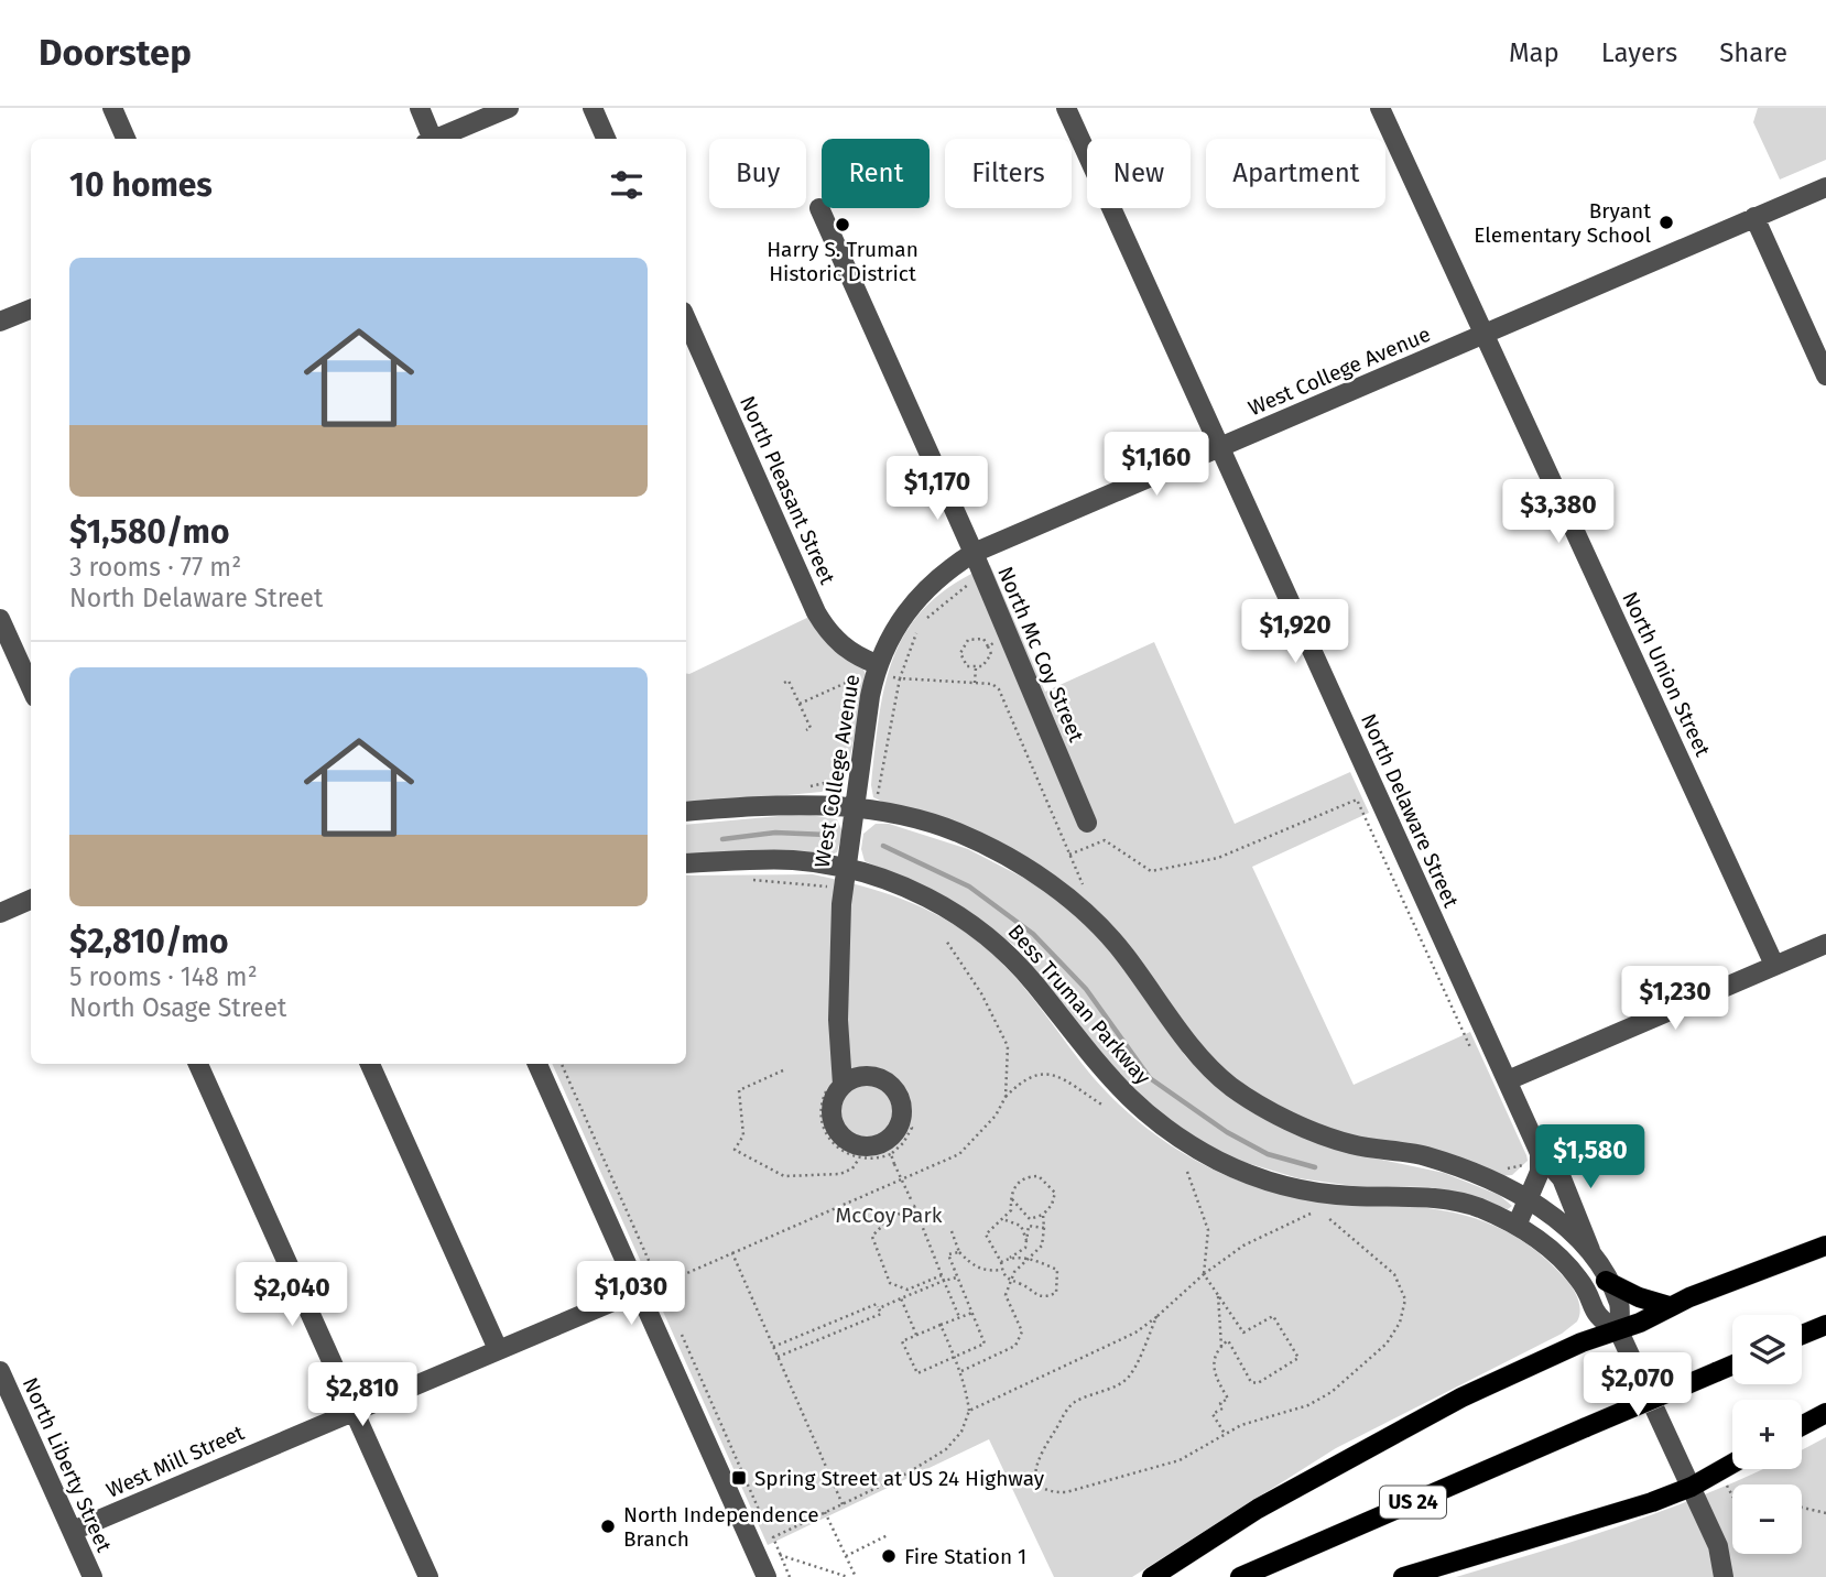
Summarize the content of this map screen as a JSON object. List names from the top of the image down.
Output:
{
  "streets": {
    "main road": ["US 24"],
    "street": [
      "West College Avenue",
      "North Pleasant Street",
      "North Mc Coy Street",
      "North Union Street",
      "North Delaware Street",
      "Bess Truman Parkway",
      "West Mill Street",
      "North Liberty Street"
    ]
  },
  "crossings": [
    ["West College Avenue", "North Pleasant Street"],
    ["West College Avenue", "North Mc Coy Street"],
    ["West College Avenue", "North Union Street"],
    ["West College Avenue", "North Delaware Street"],
    ["West College Avenue", "Bess Truman Parkway"],
    ["West Mill Street", "North Liberty Street"]
  ],
  "parks": ["McCoy Park"],
  "places": {
    "other": [
      "Bryant Elementary School",
      "Harry S. Truman Historic District",
      "North Independence Branch",
      "Fire Station 1"
    ],
    "transit": ["Spring Street at US 24 Highway"]
  },
  "page": {
    "header": "Doorstep",
    "nav": ["Map", "Layers", "Share"],
    "chip": [
      "Buy",
      "Rent",
      "Filters",
      "New",
      "Apartment"
    ],
    "heading": "10 homes",
    "list": [
      {
        "name": "$1,580/mo",
        "note": "3 rooms · 77 m² · North Delaware Street"
      },
      {
        "name": "$2,810/mo",
        "note": "5 rooms · 148 m² · North Osage Street"
      }
    ],
    "price": [
      "$1,160",
      "$1,170",
      "$3,380",
      "$1,920",
      "$1,230",
      "$1,580",
      "$1,030",
      "$2,040",
      "$2,070",
      "$2,810"
    ],
    "map_buttons": ["+", "−"]
  }
}
